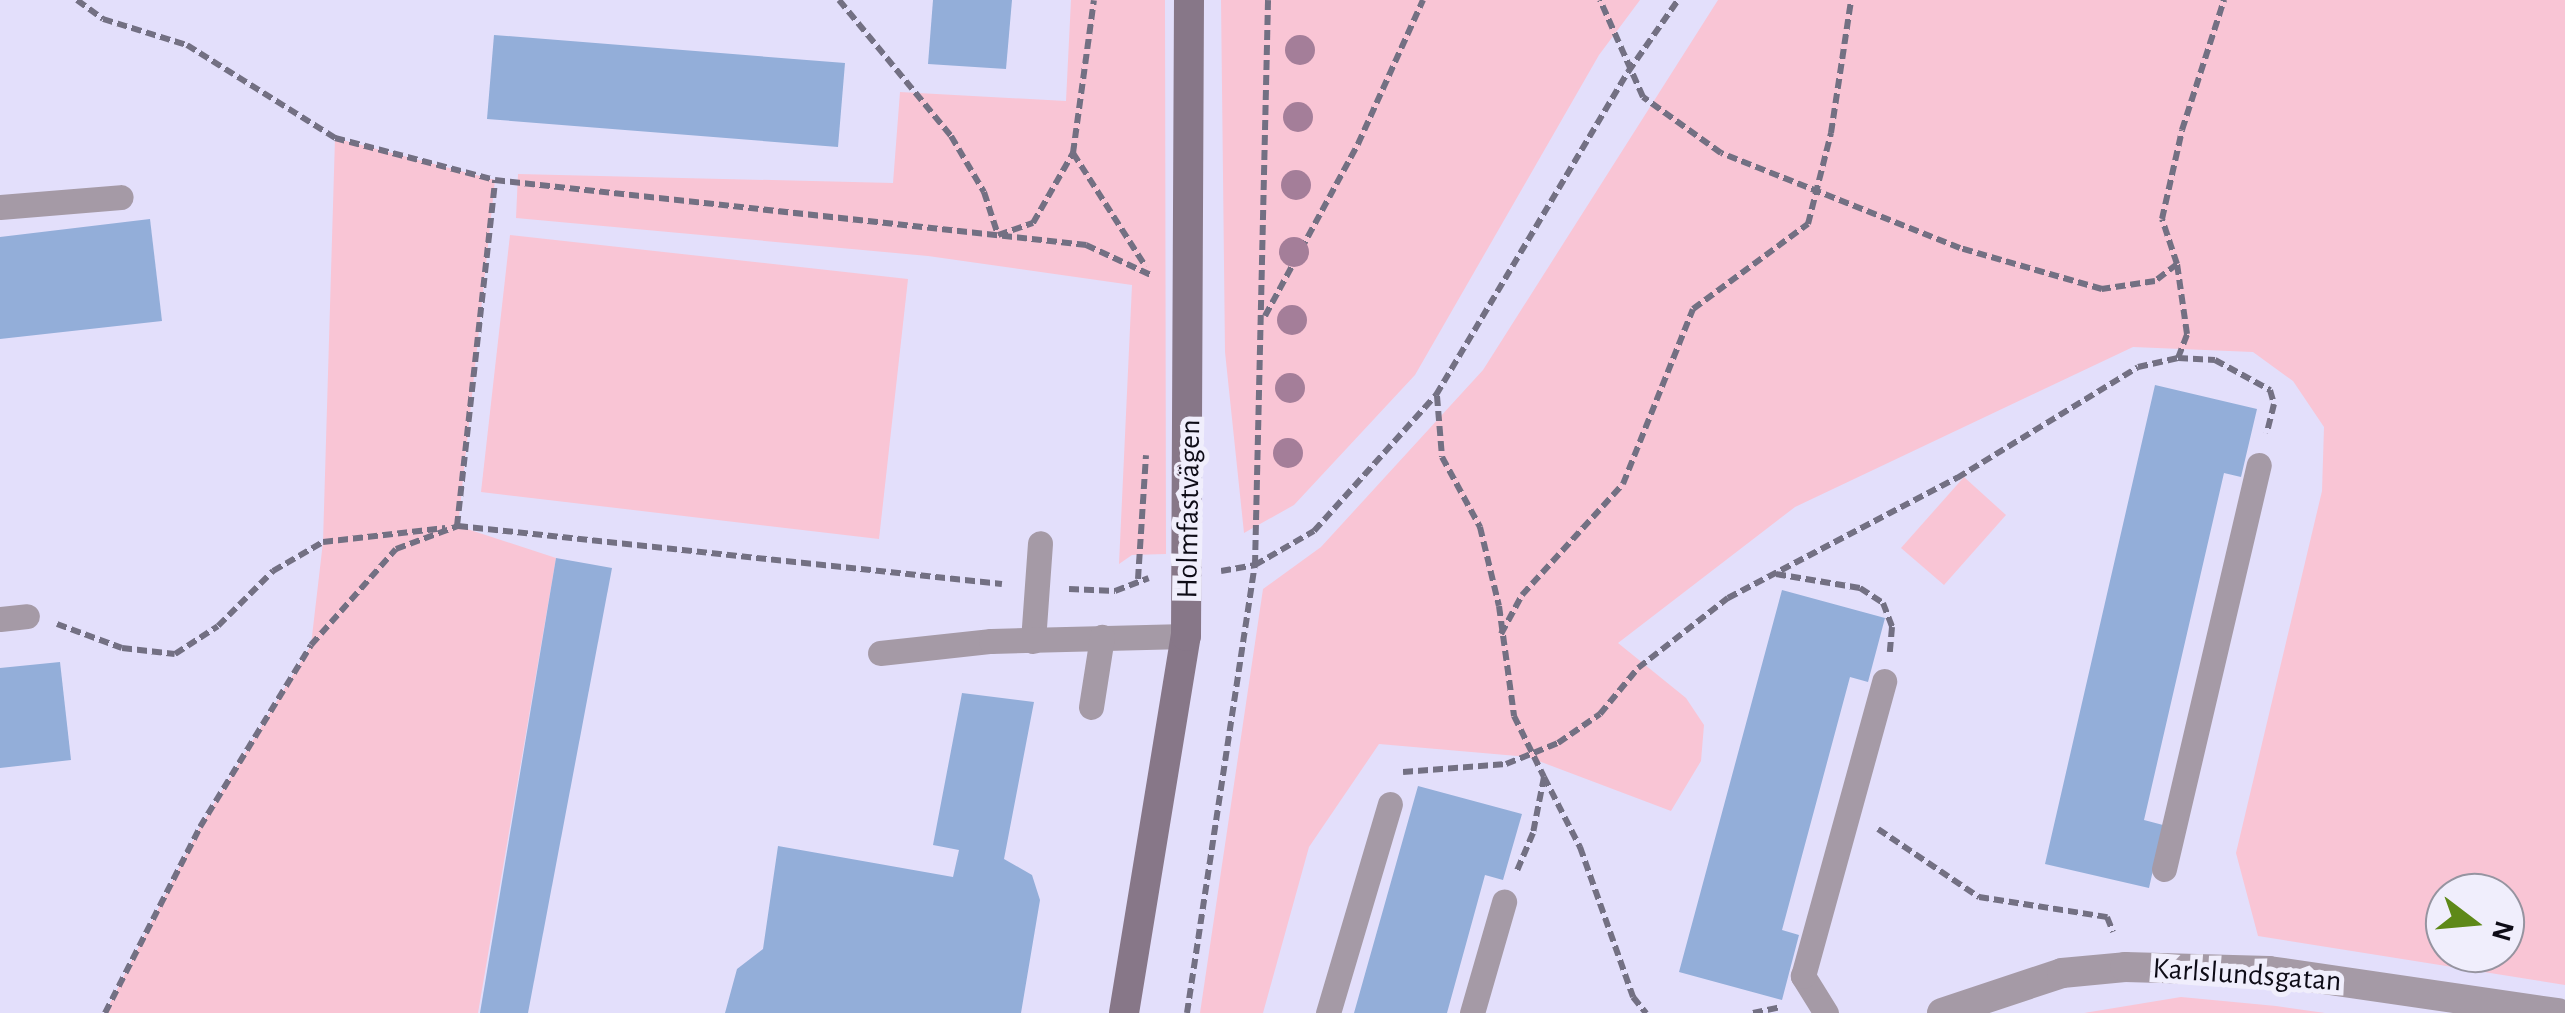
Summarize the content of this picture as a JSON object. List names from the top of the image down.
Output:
{
  "streets": {
    "street": ["Holmfastvägen", "Karlslundsgatan"]
  },
  "north": "right"
}
